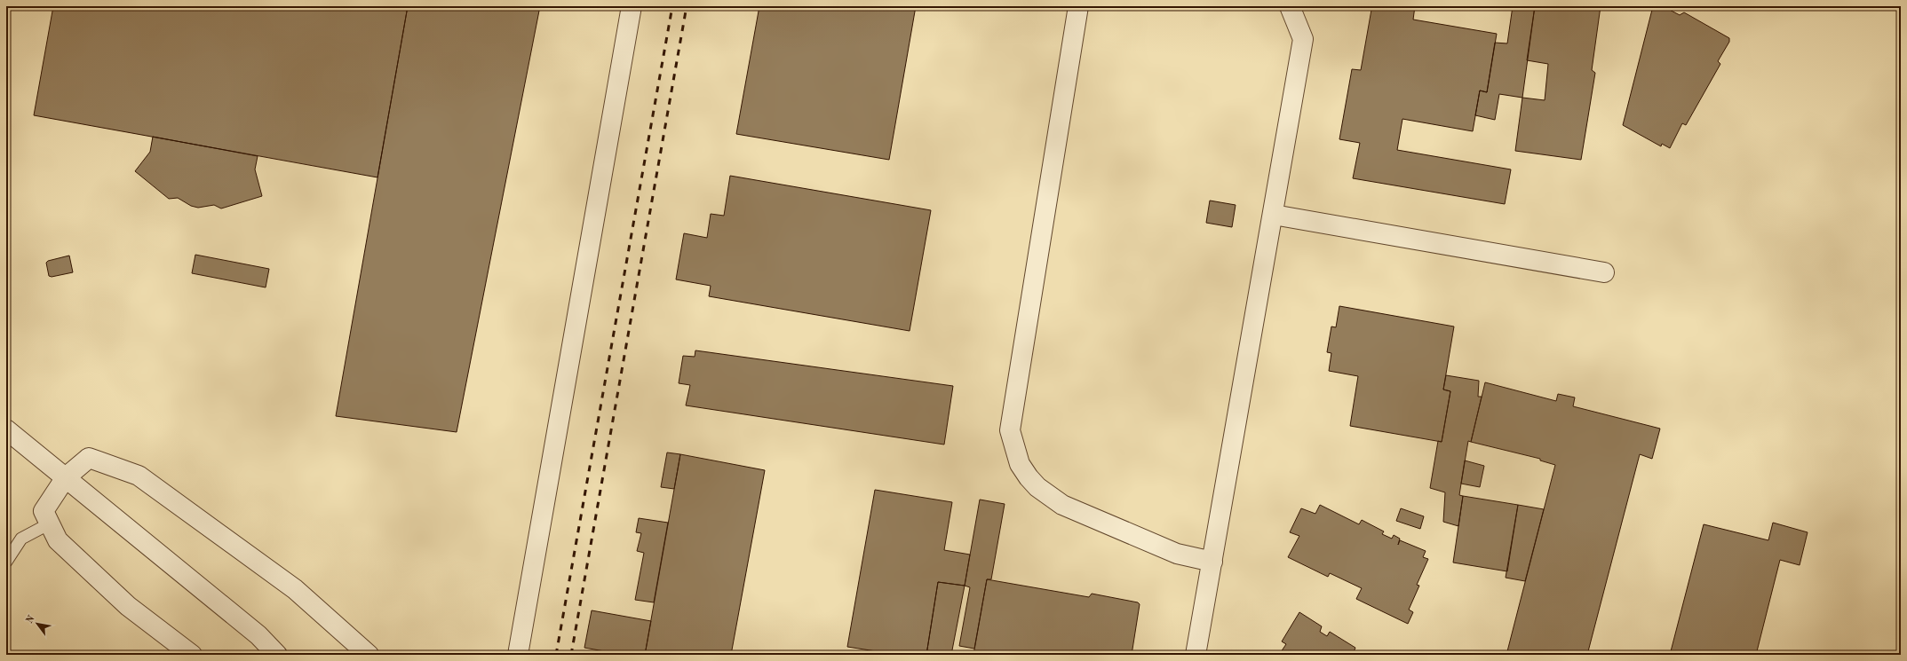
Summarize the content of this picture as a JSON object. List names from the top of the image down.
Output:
{
  "north": "top left"
}
